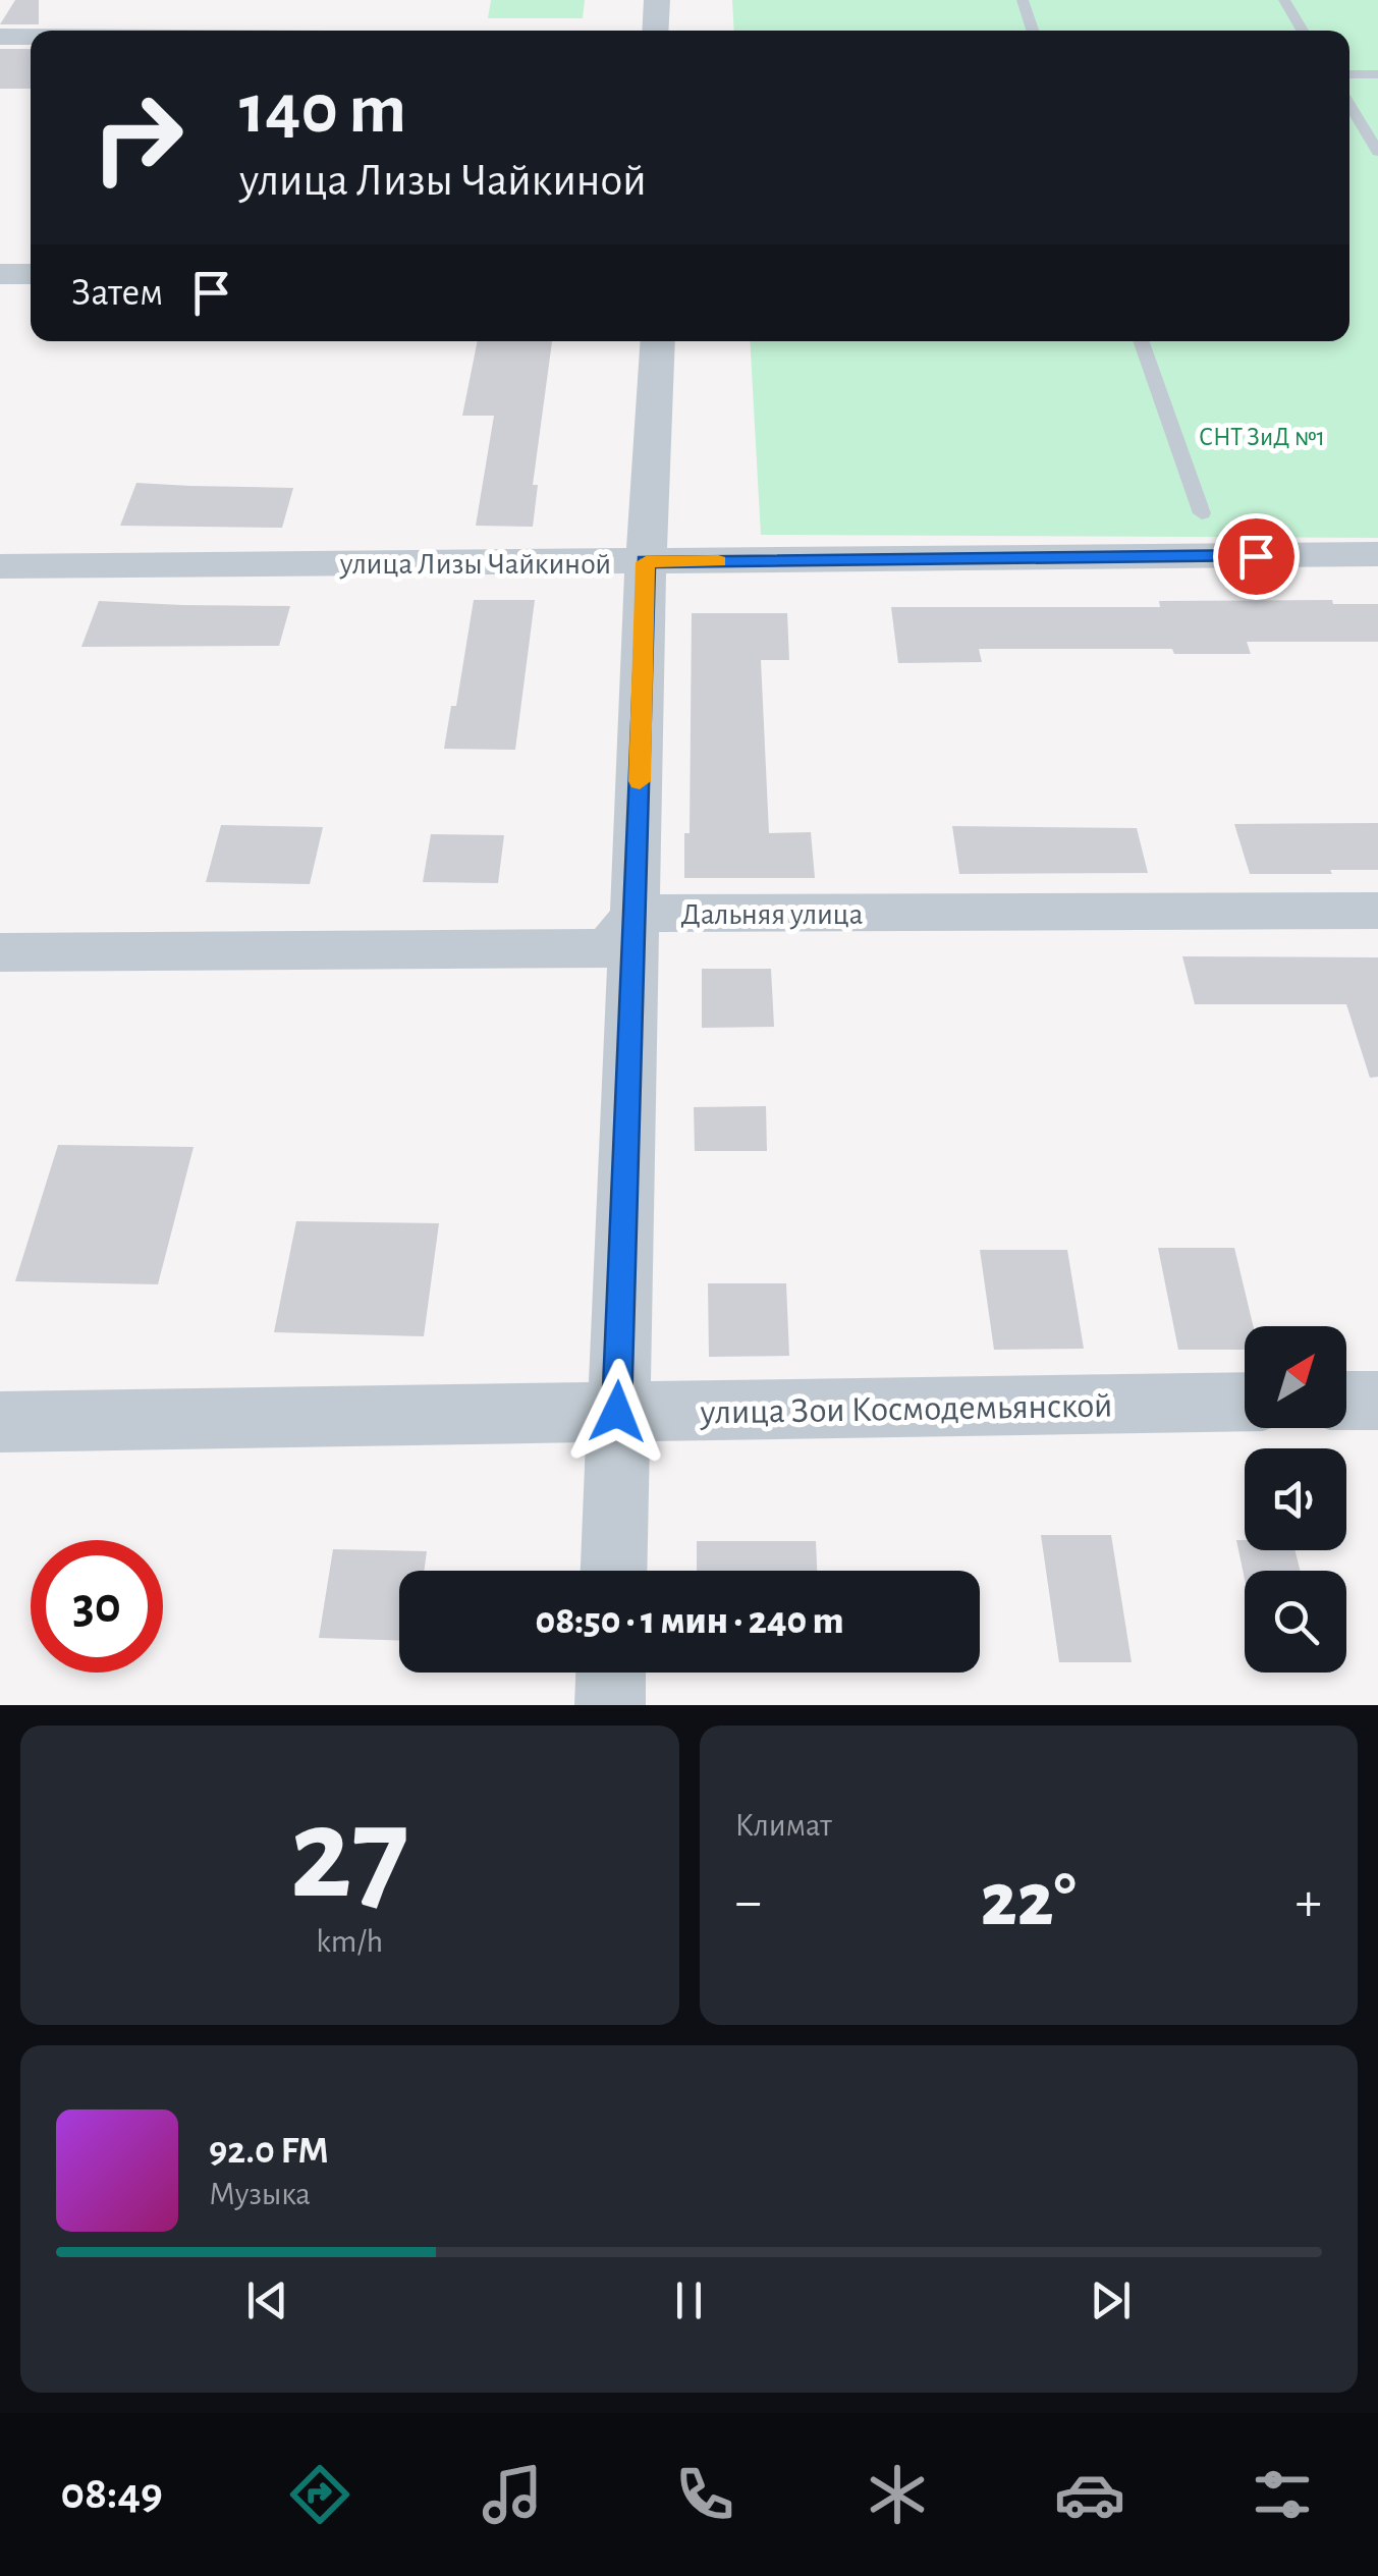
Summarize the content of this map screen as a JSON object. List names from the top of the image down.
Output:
{
  "streets": {
    "street": ["улица Лизы Чайкиной", "Дальняя улица", "улица Зои Космодемьянской"]
  },
  "parks": ["СНТ ЗиД №1"],
  "north": "top right",
  "page": {
    "turn": ["140 m", "улица Лизы Чайкиной"],
    "then": "Затем",
    "limit": "30",
    "trip": "08:50 · 1 мин · 240 m",
    "tile": [
      ["27", "km/h"],
      "Климат"
    ],
    "heat": ["−", "22°", "+"],
    "song": ["92.0 FM", "Музыка"],
    "tabs": "08:49"
  }
}
